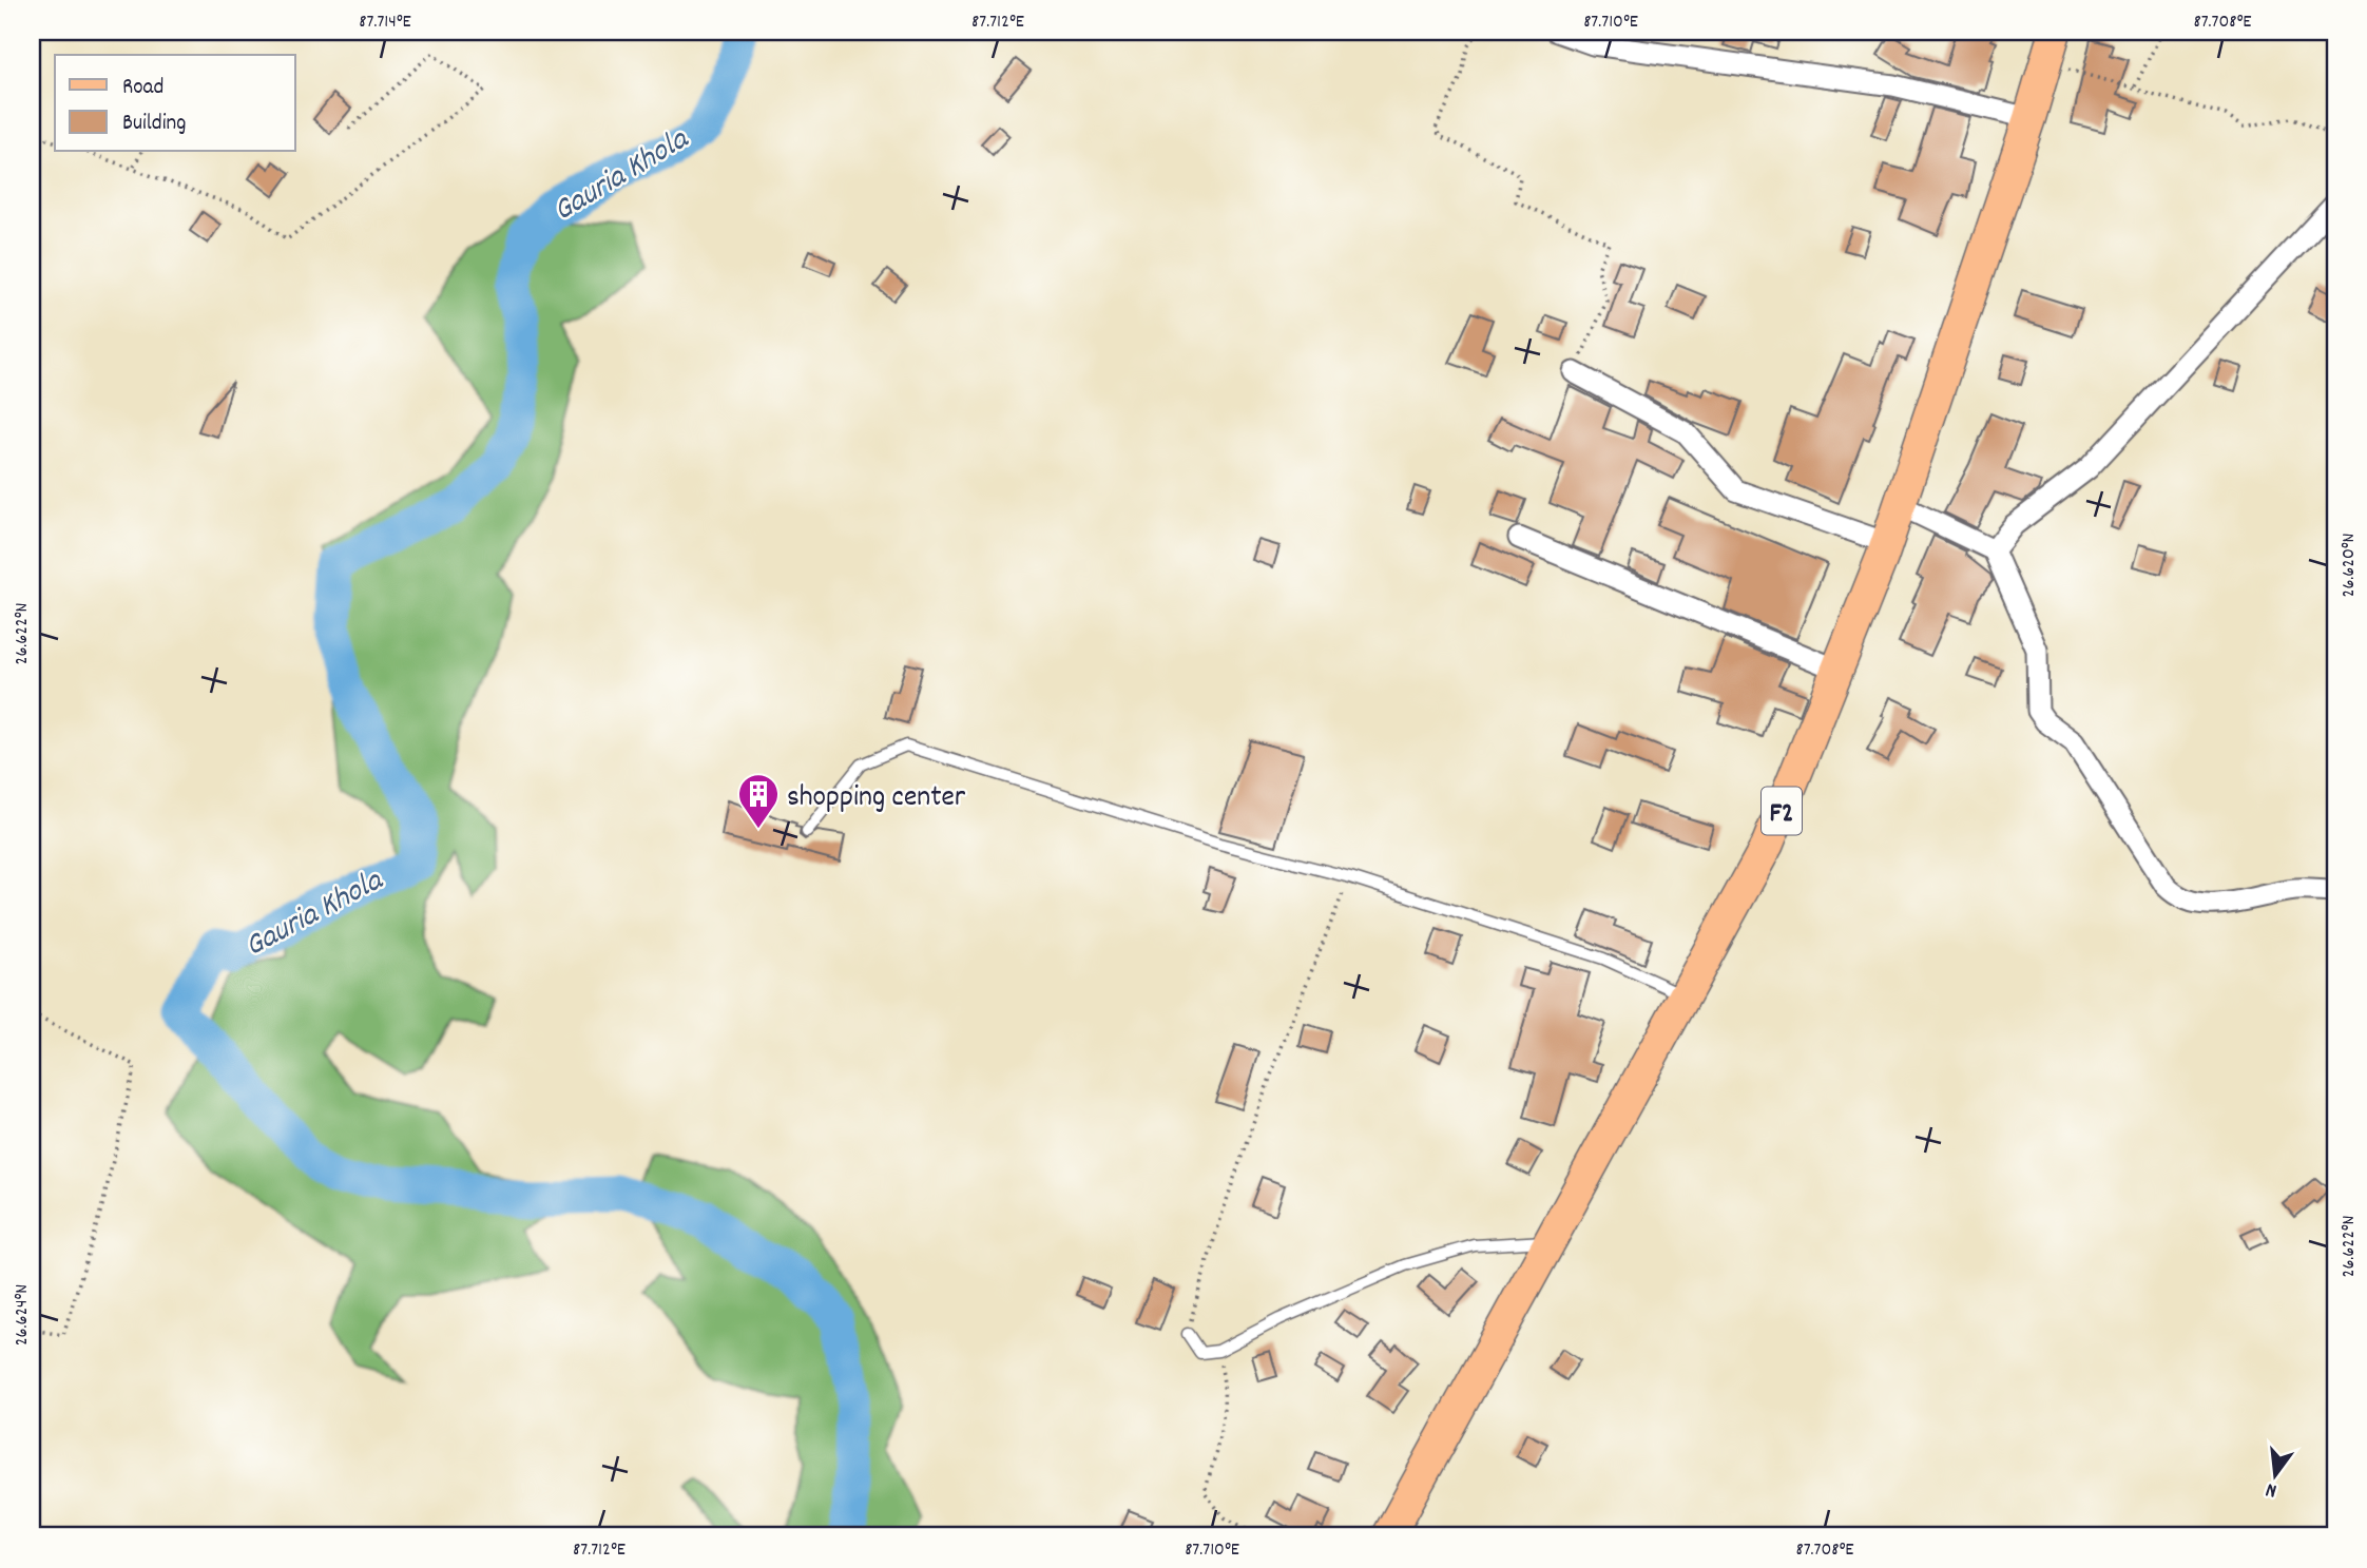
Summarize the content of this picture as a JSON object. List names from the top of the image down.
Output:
{
  "streets": {
    "main road": ["F2"]
  },
  "water": ["Gauria Khola"],
  "places": {
    "building": ["shopping center"]
  },
  "legend": ["Road", "Building"],
  "north": "bottom",
  "coordinates": [
    "87.714°E",
    "87.712°E",
    "87.710°E",
    "87.708°E",
    "26.620°N",
    "26.622°N",
    "26.624°N"
  ]
}
